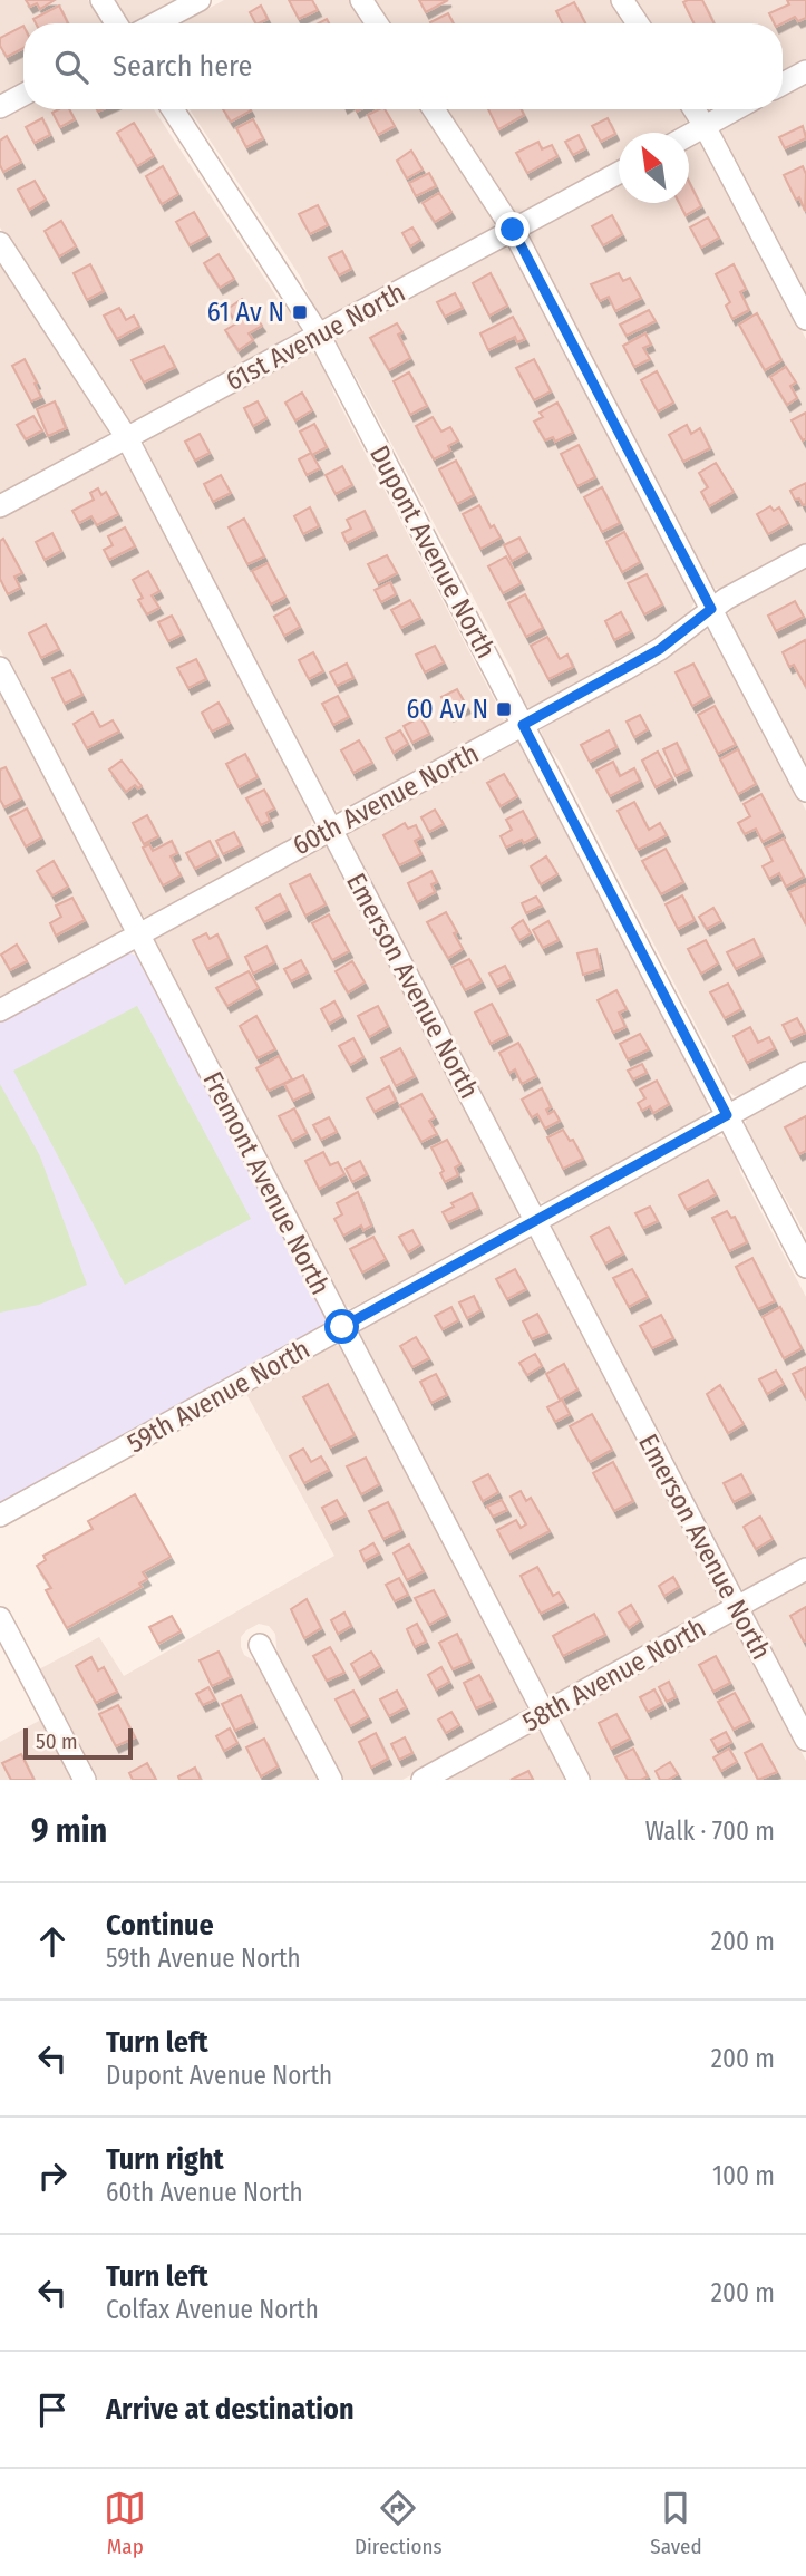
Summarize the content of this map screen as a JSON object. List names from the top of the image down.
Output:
{
  "streets": {
    "street": [
      "61st Avenue North",
      "Dupont Avenue North",
      "60th Avenue North",
      "Emerson Avenue North",
      "Fremont Avenue North",
      "59th Avenue North",
      "58th Avenue North"
    ]
  },
  "crossings": [
    ["61st Avenue North", "Dupont Avenue North"],
    ["61st Avenue North", "Emerson Avenue North"],
    ["Dupont Avenue North", "60th Avenue North"],
    ["Dupont Avenue North", "59th Avenue North"],
    ["60th Avenue North", "Emerson Avenue North"],
    ["60th Avenue North", "Fremont Avenue North"],
    ["Emerson Avenue North", "59th Avenue North"],
    ["Emerson Avenue North", "58th Avenue North"],
    ["Fremont Avenue North", "59th Avenue North"],
    ["Fremont Avenue North", "58th Avenue North"]
  ],
  "places": {
    "transit": ["61 Av N", "60 Av N"]
  },
  "scale_bar": "50 m",
  "north": "top left",
  "page": {
    "search": "Search here",
    "scale": "50 m",
    "heading": ["9 min", "Walk · 700 m"],
    "list": [
      ["Continue", "59th Avenue North", "200 m"],
      ["Turn left", "Dupont Avenue North", "200 m"],
      ["Turn right", "60th Avenue North", "100 m"],
      ["Turn left", "Colfax Avenue North", "200 m"],
      "Arrive at destination"
    ],
    "nav": ["Map", "Directions", "Saved"]
  }
}
